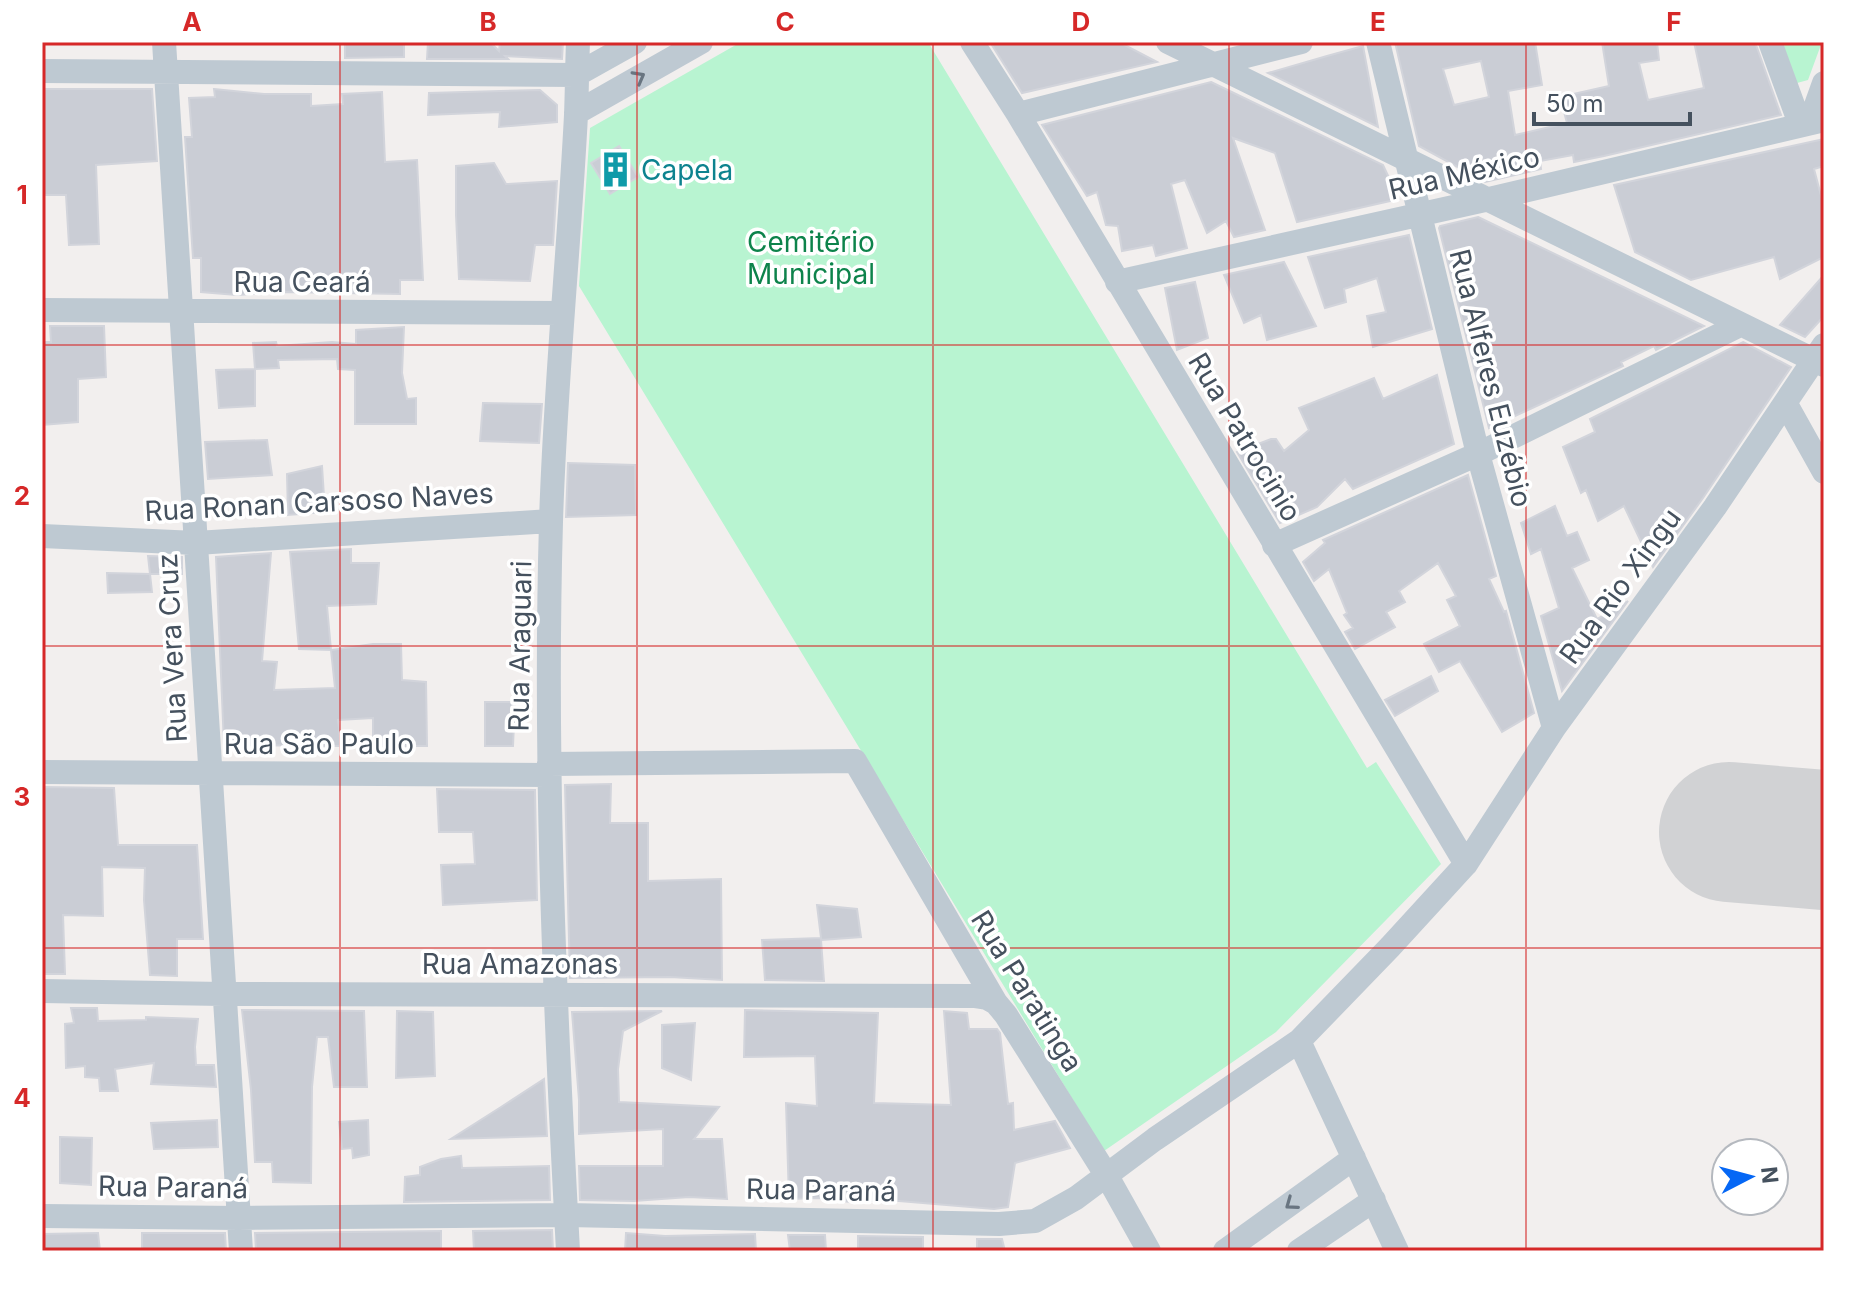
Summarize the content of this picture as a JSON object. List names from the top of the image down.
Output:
{
  "streets": {
    "street": [
      "Rua México",
      "Rua Ceará",
      "Rua Alferes Euzébio",
      "Rua Patrocinio",
      "Rua Ronan Carsoso Naves",
      "Rua Rio Xingu",
      "Rua Araguari",
      "Rua Vera Cruz",
      "Rua São Paulo",
      "Rua Amazonas",
      "Rua Paratinga",
      "Rua Paraná"
    ]
  },
  "crossings": [
    ["Rua México", "Rua Alferes Euzébio"],
    ["Rua México", "Rua Patrocinio"],
    ["Rua Ceará", "Rua Araguari"],
    ["Rua Ceará", "Rua Vera Cruz"],
    ["Rua Alferes Euzébio", "Rua Rio Xingu"],
    ["Rua Patrocinio", "Rua Rio Xingu"],
    ["Rua Patrocinio", "Rua Paraná"],
    ["Rua Ronan Carsoso Naves", "Rua Araguari"],
    ["Rua Ronan Carsoso Naves", "Rua Vera Cruz"],
    ["Rua Rio Xingu", "Rua Paraná"],
    ["Rua Araguari", "Rua São Paulo"],
    ["Rua Araguari", "Rua Amazonas"],
    ["Rua Araguari", "Rua Paraná"],
    ["Rua Vera Cruz", "Rua São Paulo"],
    ["Rua Vera Cruz", "Rua Amazonas"],
    ["Rua Vera Cruz", "Rua Paraná"],
    ["Rua São Paulo", "Rua Paratinga"],
    ["Rua Amazonas", "Rua Paratinga"],
    ["Rua Paratinga", "Rua Paraná"]
  ],
  "parks": ["Cemitério Municipal"],
  "places": {
    "building": ["Capela"]
  },
  "scale_bar": "50 m",
  "north": "right",
  "grid": {
    "columns": [
      "A",
      "B",
      "C",
      "D",
      "E",
      "F"
    ],
    "rows": [
      "1",
      "2",
      "3",
      "4"
    ]
  }
}
